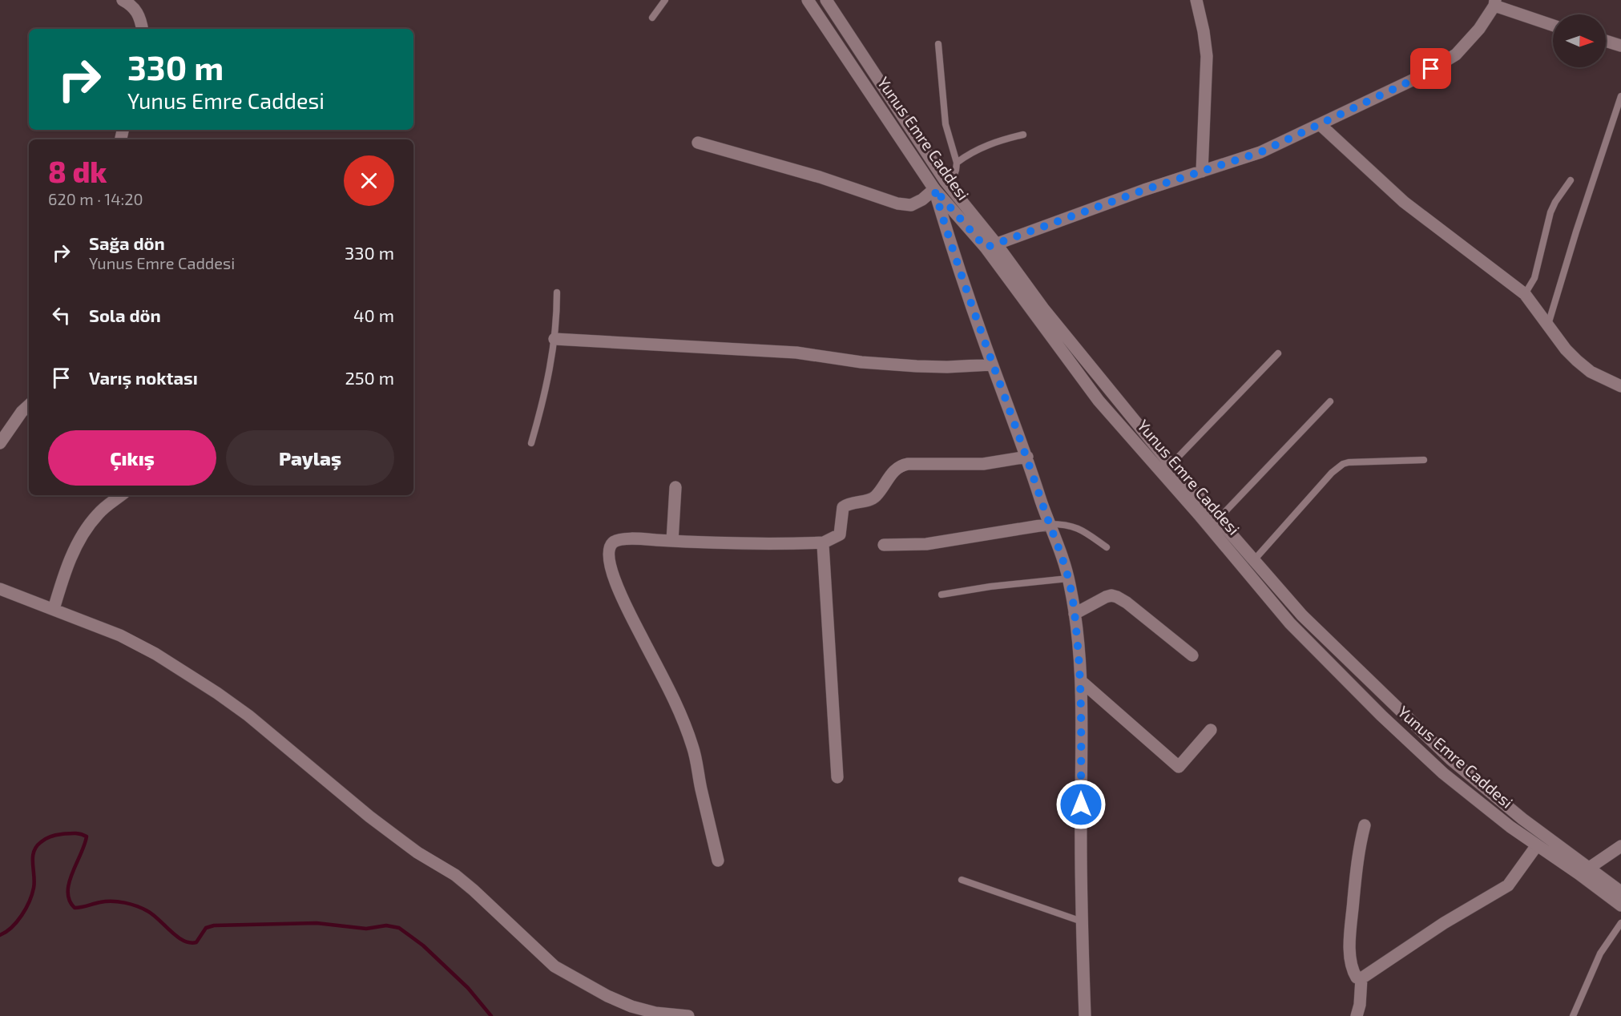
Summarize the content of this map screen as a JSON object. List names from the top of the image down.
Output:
{
  "streets": {
    "street": ["Yunus Emre Caddesi"]
  },
  "north": "right",
  "page": {
    "turn": ["330 m", "Yunus Emre Caddesi"],
    "heading": ["8 dk", "620 m · 14:20"],
    "list": [
      {
        "name": "Sağa dön",
        "note": "Yunus Emre Caddesi",
        "value": "330 m"
      },
      {
        "name": "Sola dön",
        "value": "40 m"
      },
      {
        "name": "Varış noktası",
        "value": "250 m"
      }
    ],
    "buttons": ["Çıkış", "Paylaş"]
  }
}
